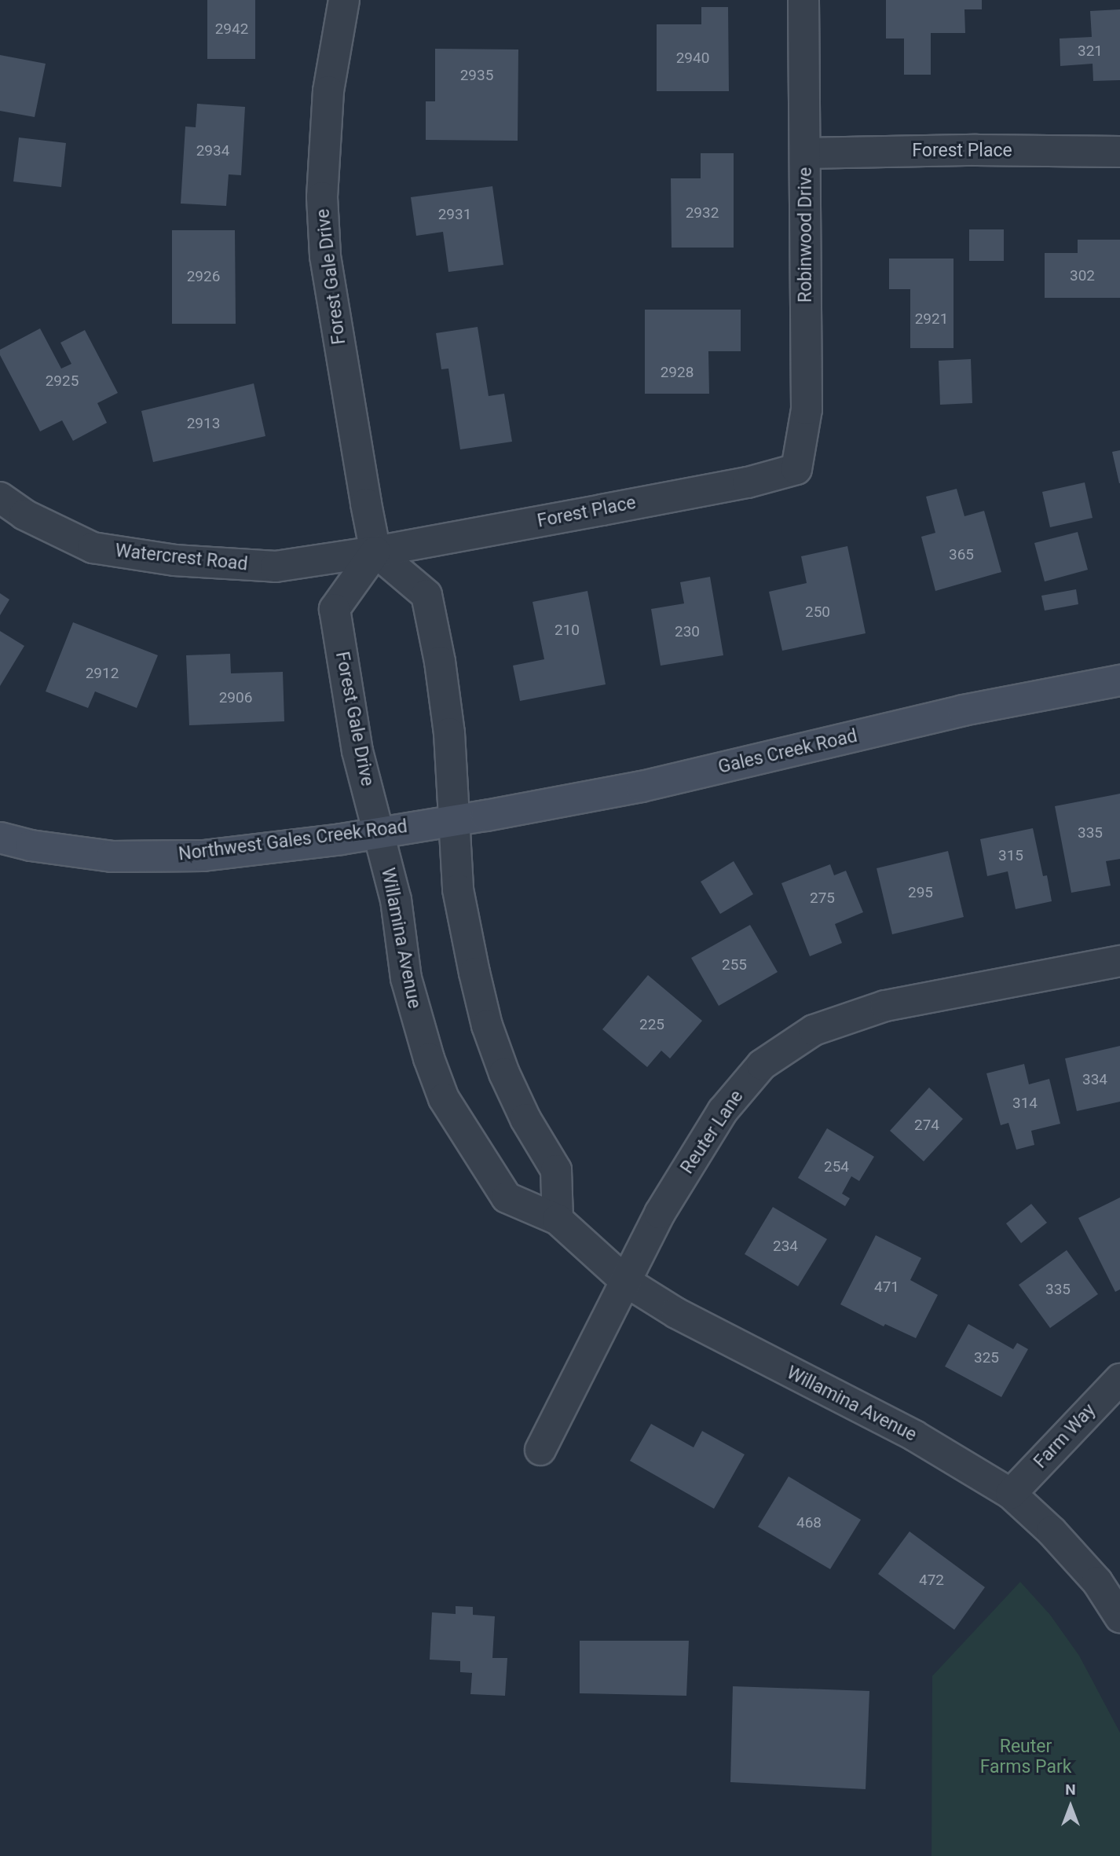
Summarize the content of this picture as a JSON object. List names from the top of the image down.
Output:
{
  "streets": {
    "main road": ["Gales Creek Road", "Northwest Gales Creek Road"],
    "street": [
      "Forest Place",
      "Robinwood Drive",
      "Forest Gale Drive",
      "Watercrest Road",
      "Willamina Avenue",
      "Reuter Lane",
      "Farm Way"
    ]
  },
  "crossings": [
    ["Forest Place", "Robinwood Drive"],
    ["Forest Place", "Forest Gale Drive"],
    ["Forest Place", "Watercrest Road"],
    ["Forest Gale Drive", "Watercrest Road"],
    ["Forest Gale Drive", "Northwest Gales Creek Road"],
    ["Forest Gale Drive", "Willamina Avenue"],
    ["Gales Creek Road", "Northwest Gales Creek Road"],
    ["Northwest Gales Creek Road", "Willamina Avenue"],
    ["Willamina Avenue", "Reuter Lane"],
    ["Willamina Avenue", "Farm Way"]
  ],
  "parks": ["Reuter Farms Park"],
  "house_numbers": [
    "2942",
    "321",
    "2940",
    "2935",
    "2934",
    "2932",
    "2931",
    "302",
    "2926",
    "2921",
    "2928",
    "2925",
    "2913",
    "365",
    "250",
    "210",
    "230",
    "2912",
    "2906",
    "335",
    "315",
    "295",
    "275",
    "255",
    "225",
    "334",
    "314",
    "274",
    "254",
    "234",
    "471",
    "335",
    "325",
    "468",
    "472"
  ],
  "north": "top"
}
